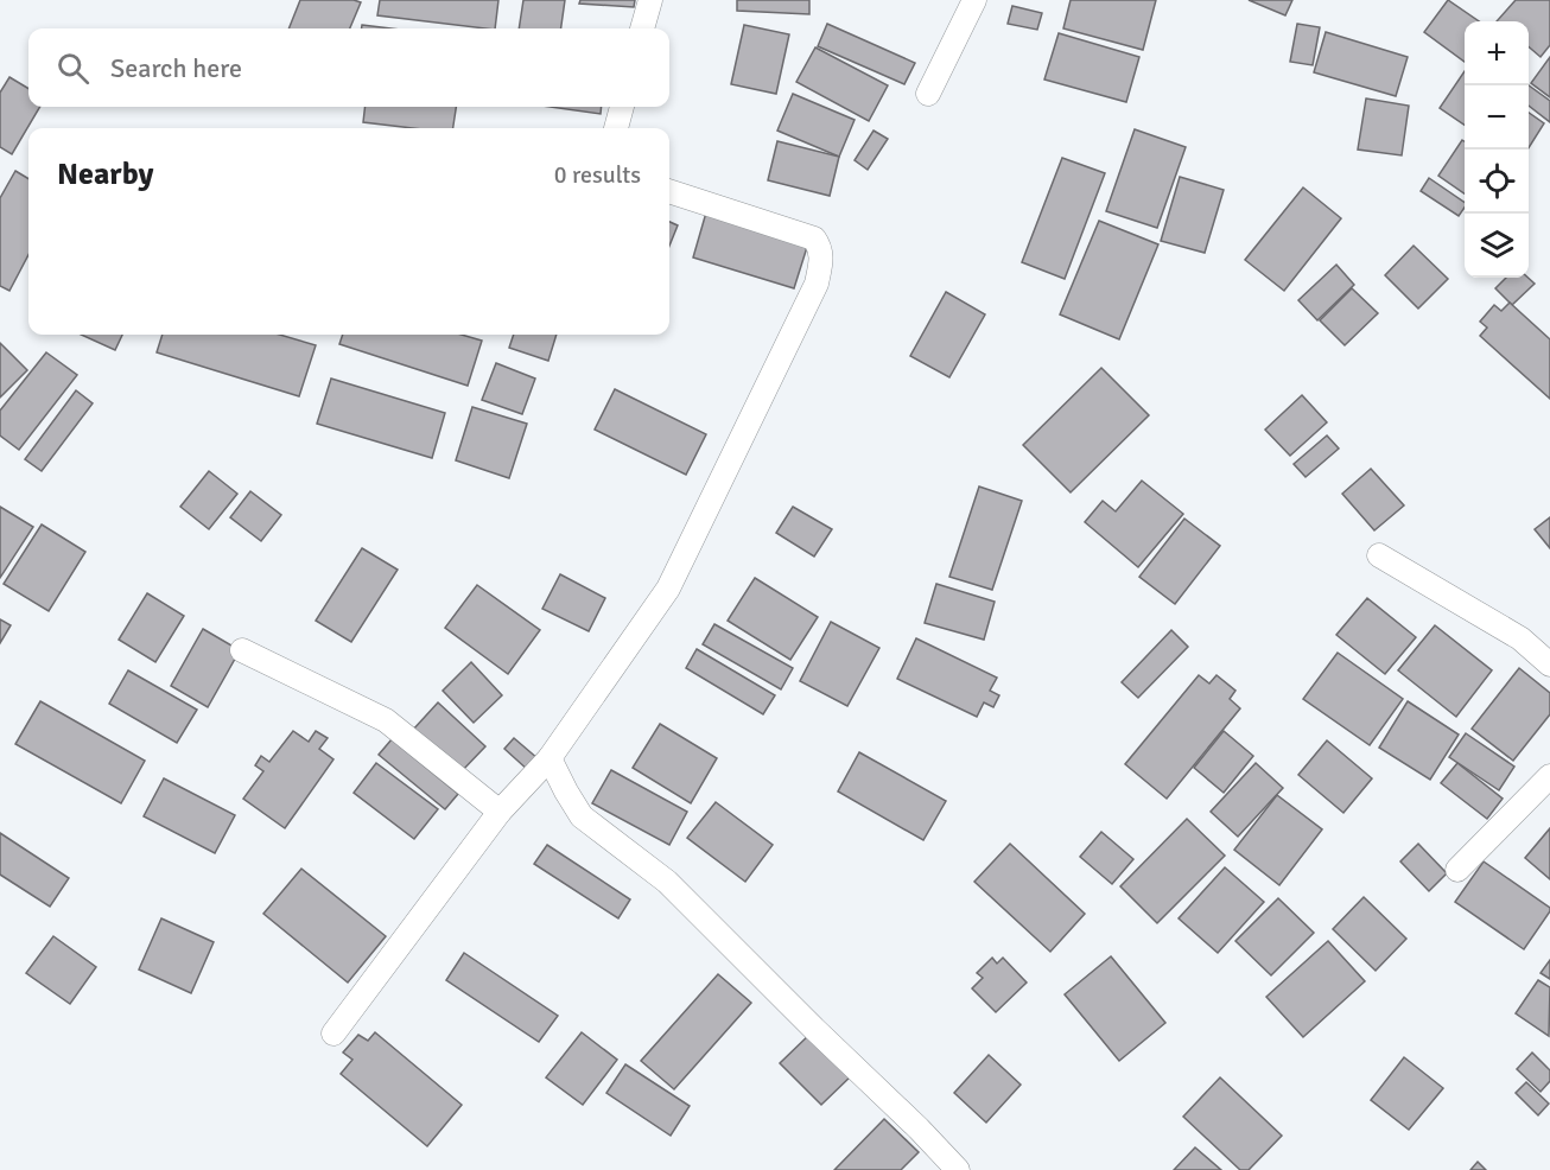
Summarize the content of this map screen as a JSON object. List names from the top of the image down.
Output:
{
  "page": {
    "map_buttons": ["+", "−"],
    "search": "Search here",
    "heading": ["Nearby", "0 results"]
  }
}
